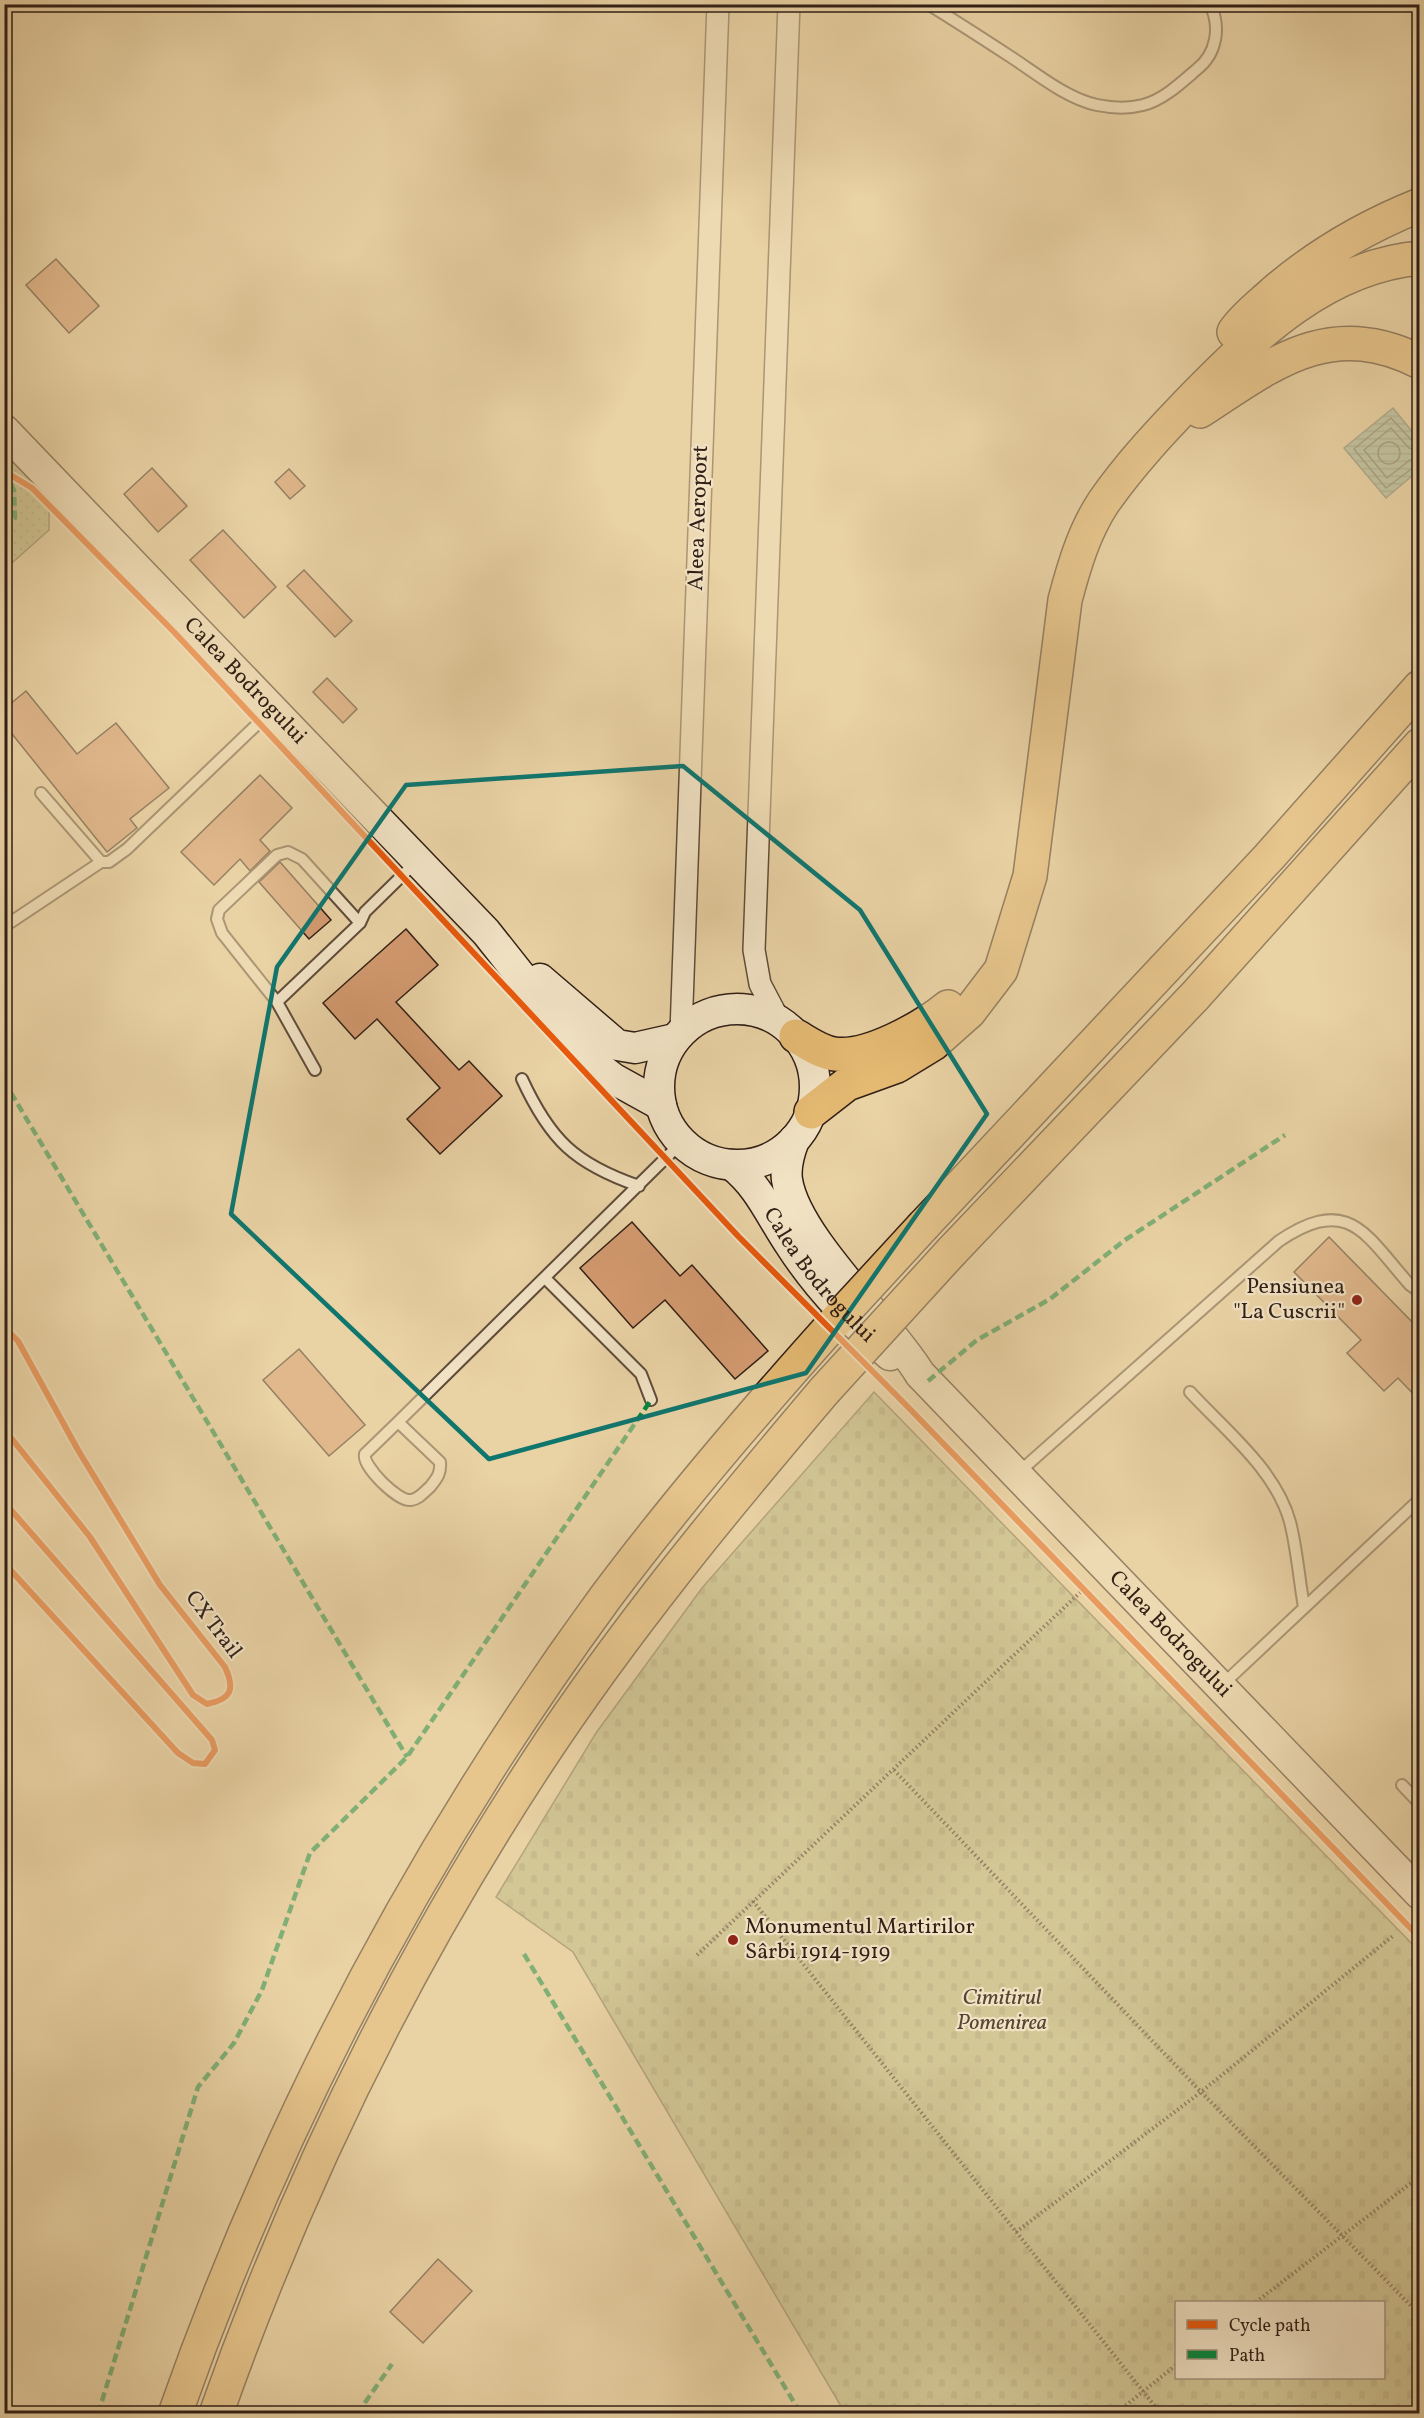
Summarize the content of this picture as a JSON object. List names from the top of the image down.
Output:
{
  "streets": {
    "main road": ["Calea Bodrogului"],
    "street": ["Aleea Aeroport"],
    "cycle path": ["CX Trail"]
  },
  "crossings": [
    ["Aleea Aeroport", "Calea Bodrogului"]
  ],
  "parks": ["Cimitirul Pomenirea"],
  "places": ["Pensiunea \"La Cuscrii\"", "Monumentul Martirilor Sârbi 1914-1919"],
  "legend": ["Cycle path", "Path"]
}
